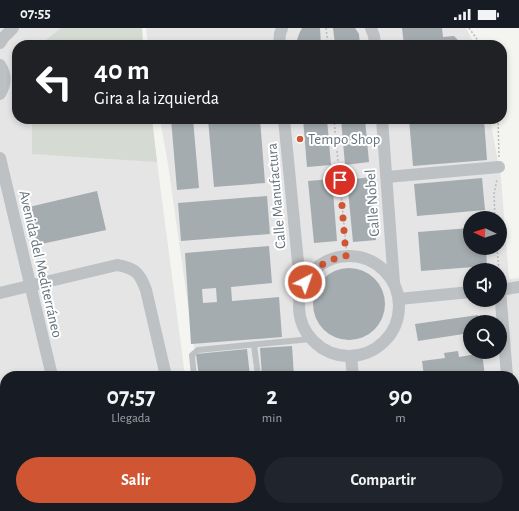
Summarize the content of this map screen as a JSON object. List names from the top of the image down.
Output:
{
  "streets": {
    "street": ["Calle Manufactura", "Calle Nobel", "Avenida del Mediterráneo"]
  },
  "crossings": [
    ["Calle Manufactura", "Calle Nobel"]
  ],
  "places": ["Tempo Shop"],
  "north": "left",
  "page": {
    "status": "07:55",
    "turn": ["40 m", "Gira a la izquierda"],
    "eta": [
      "07:57",
      "Llegada",
      "2",
      "min",
      "90",
      "m"
    ],
    "buttons": ["Salir", "Compartir"]
  }
}
